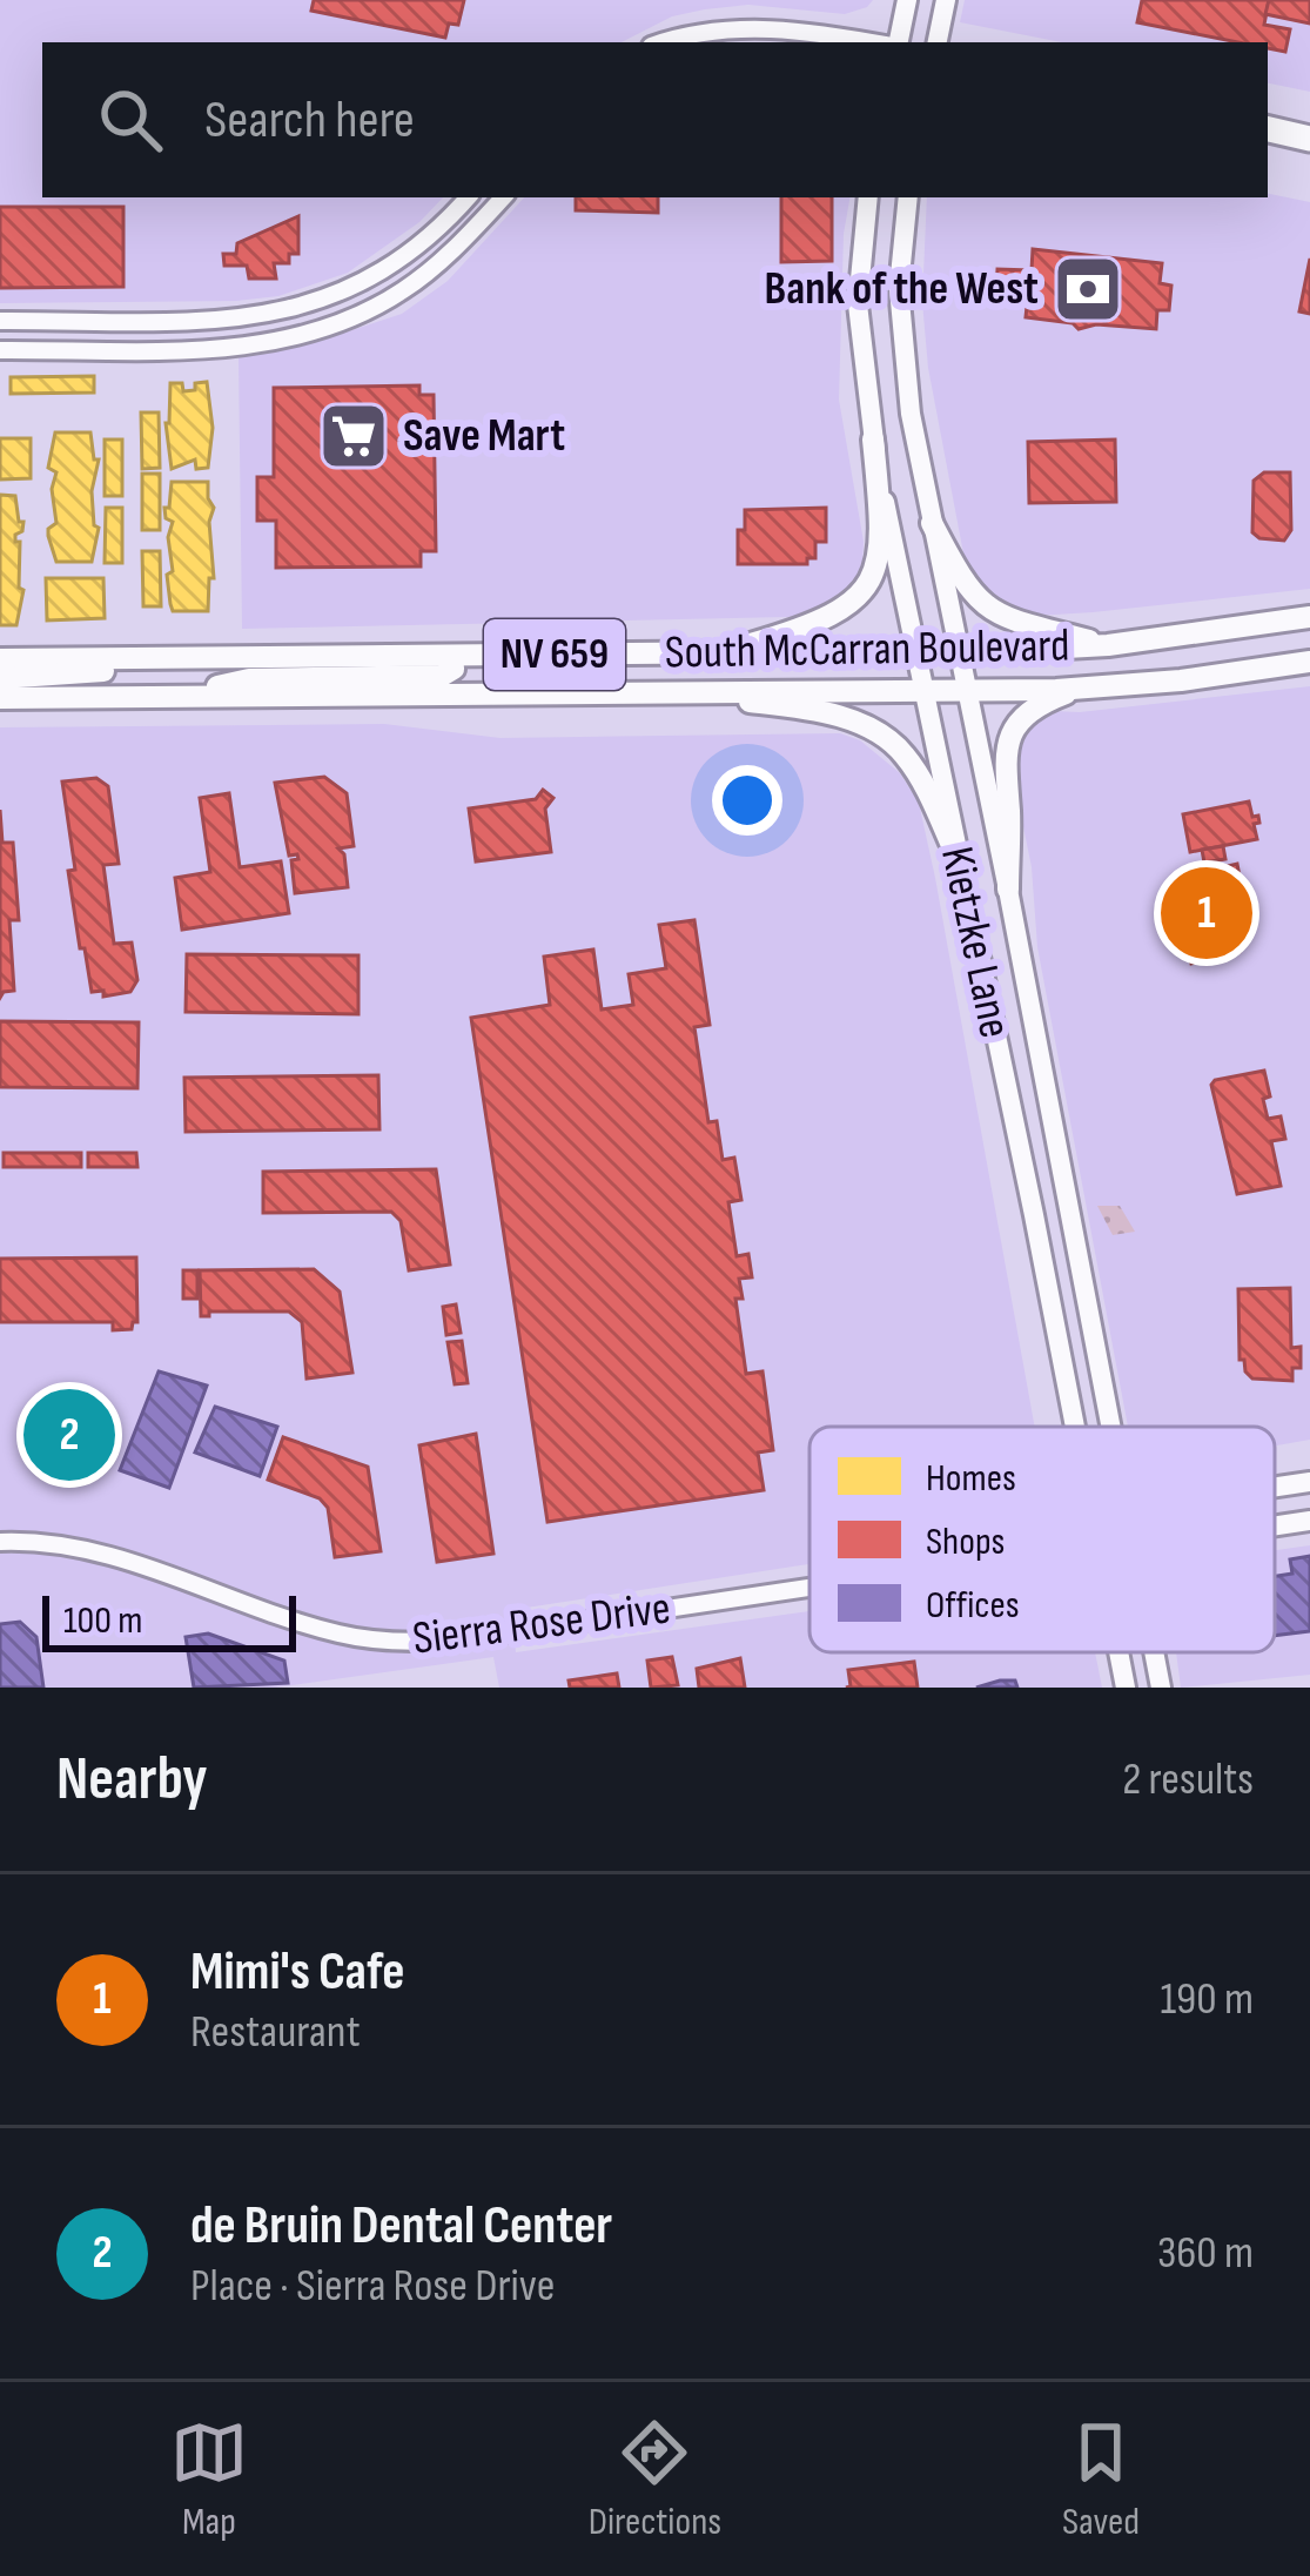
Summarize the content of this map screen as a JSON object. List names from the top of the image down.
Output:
{
  "streets": {
    "main road": ["South McCarran Boulevard", "NV 659", "Kietzke Lane"],
    "street": ["Sierra Rose Drive"]
  },
  "crossings": [
    ["South McCarran Boulevard", "Kietzke Lane"]
  ],
  "places": {
    "bank": ["Bank of the West"],
    "supermarket": ["Save Mart"]
  },
  "legend": ["Homes", "Shops", "Offices"],
  "scale_bar": "100 m",
  "page": {
    "search": "Search here",
    "pins": ["1", "2"],
    "scale": "100 m",
    "heading": ["Nearby", "2 results"],
    "list": [
      {
        "mark": "1",
        "name": "Mimi's Cafe",
        "note": "Restaurant",
        "value": "190 m"
      },
      {
        "mark": "2",
        "name": "de Bruin Dental Center",
        "note": "Place · Sierra Rose Drive",
        "value": "360 m"
      }
    ],
    "nav": ["Map", "Directions", "Saved"]
  }
}
